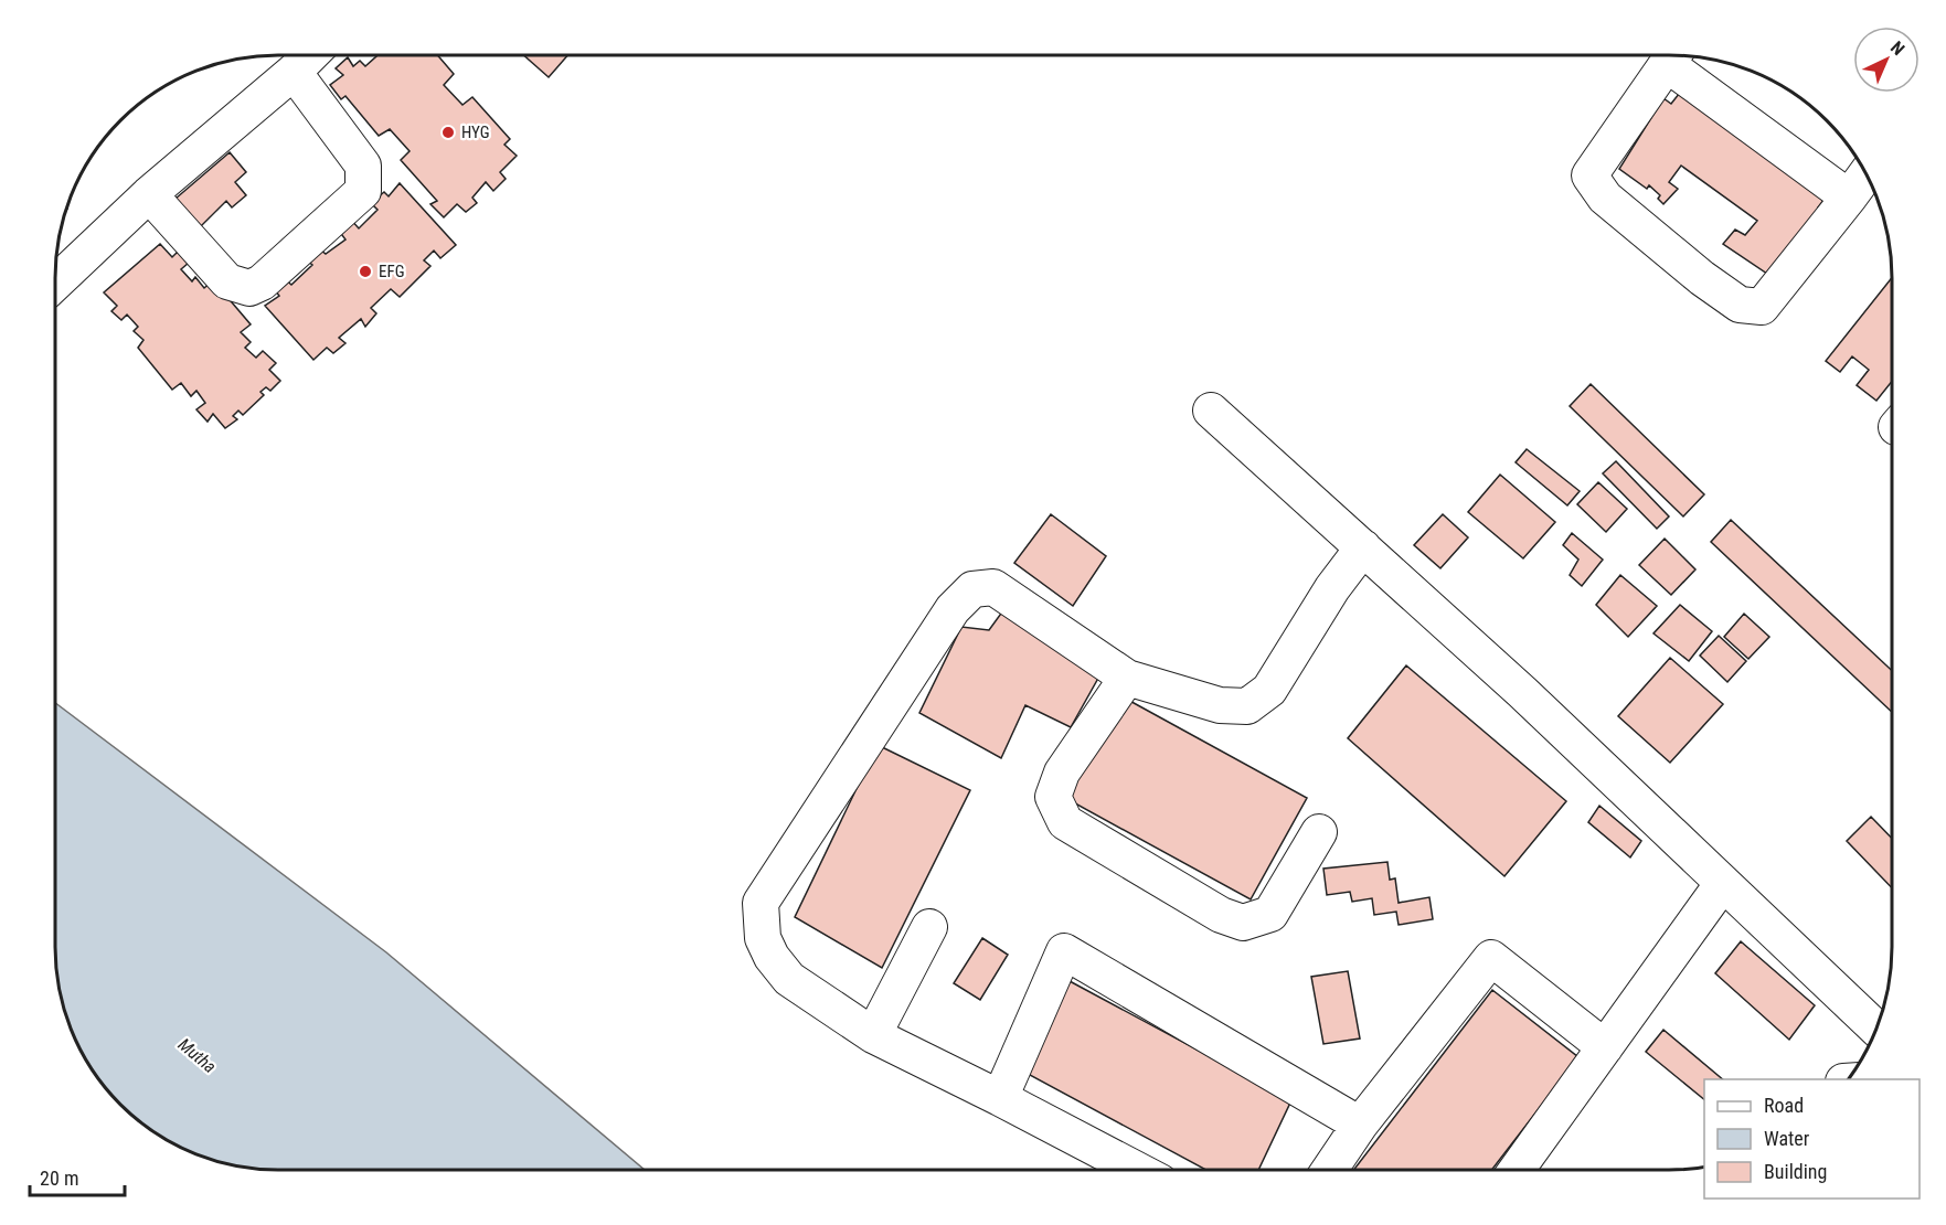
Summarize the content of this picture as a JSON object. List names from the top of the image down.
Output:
{
  "water": ["Mutha"],
  "places": ["HYG", "EFG"],
  "legend": ["Road", "Water", "Building"],
  "scale_bar": "20 m",
  "north": "top right"
}
